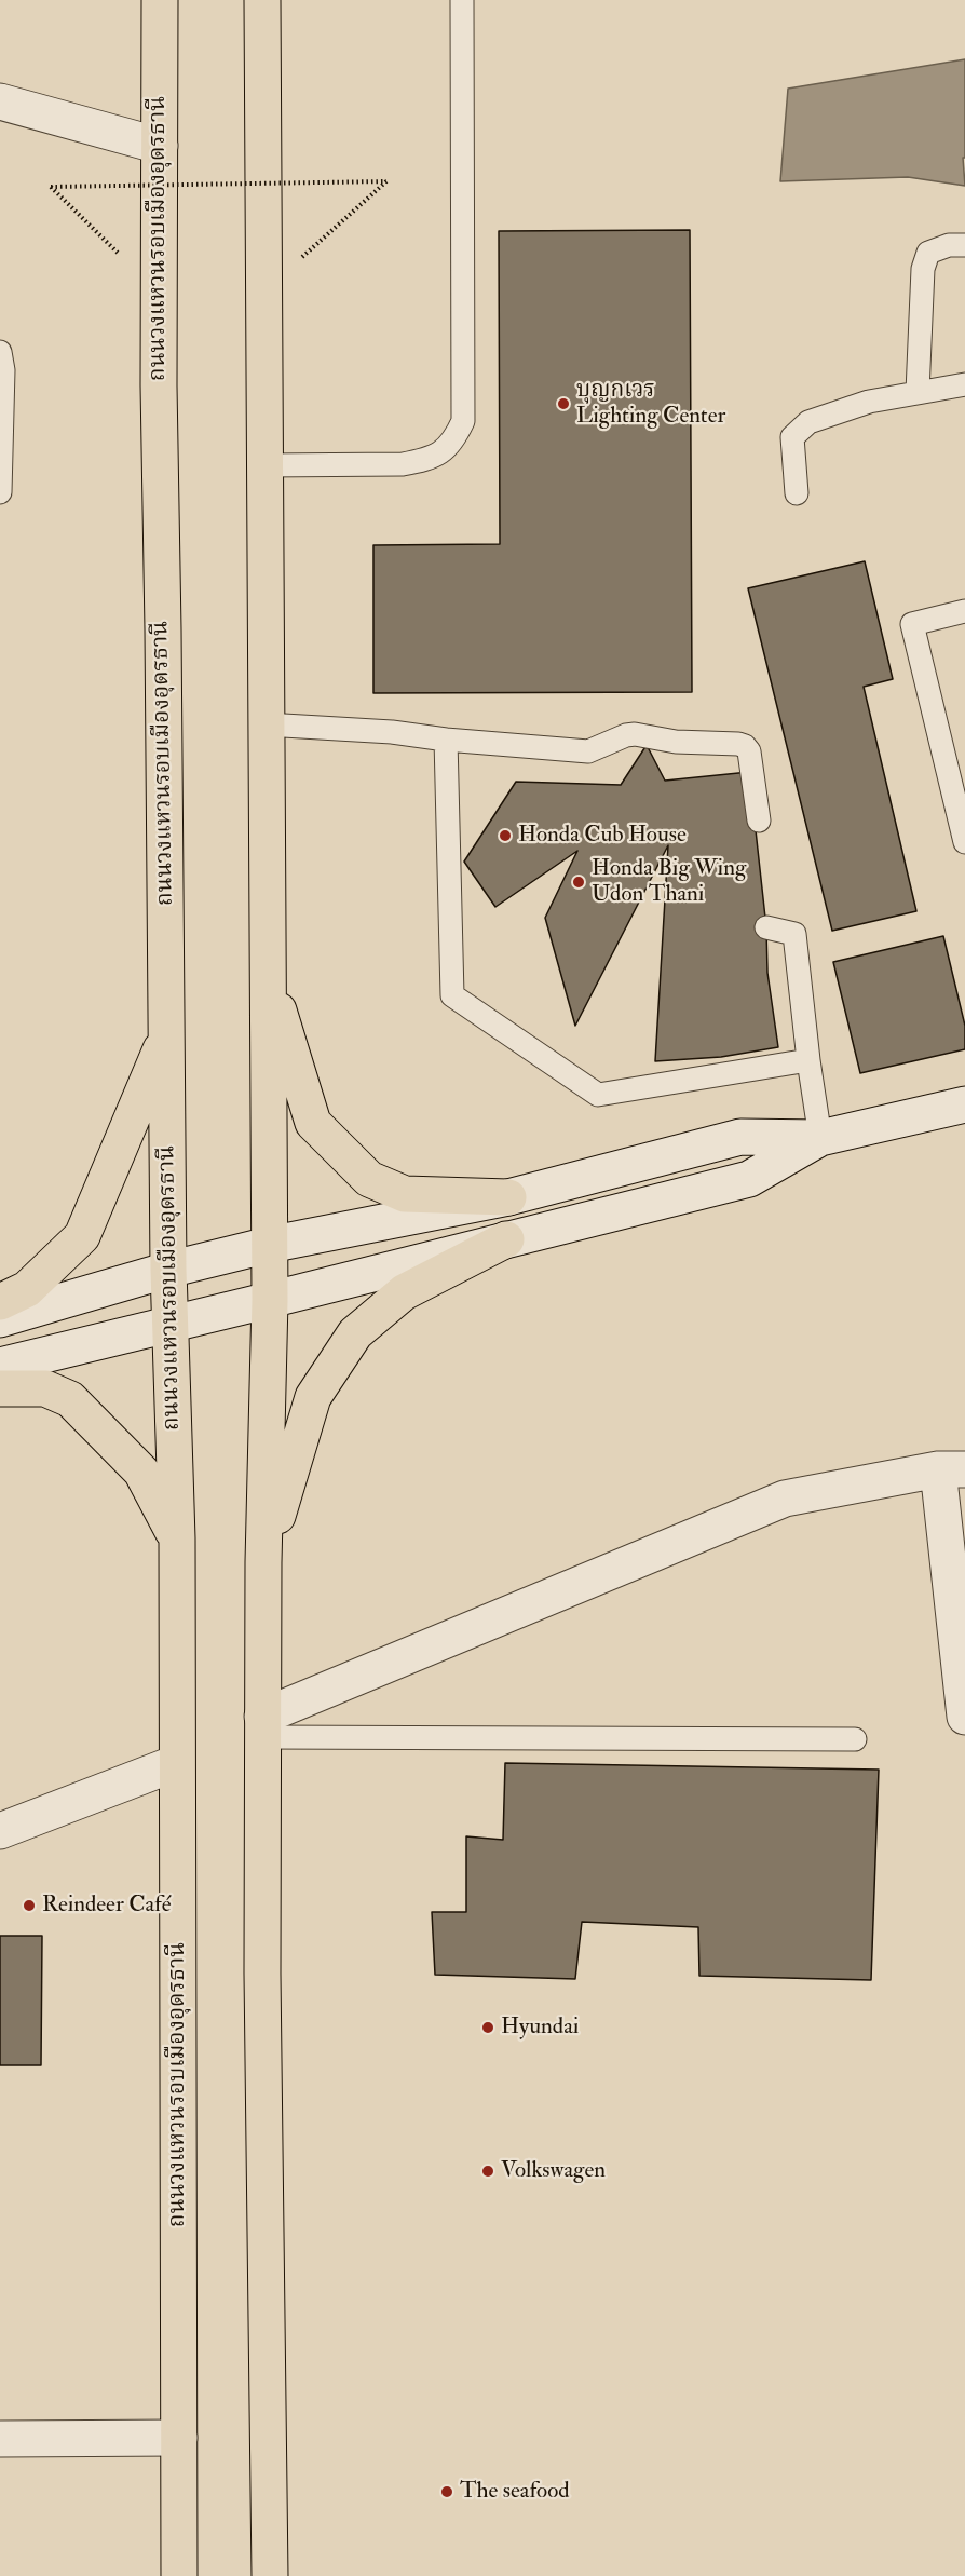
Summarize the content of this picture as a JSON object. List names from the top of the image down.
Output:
{
  "streets": {
    "main road": ["ถนนวงแหวนรอบเมืองอุดรธานี"]
  },
  "places": [
    "บุญกเวร Lighting Center",
    "Honda Cub House",
    "Honda Big Wing Udon Thani",
    "Reindeer Café",
    "Hyundai",
    "Volkswagen",
    "The seafood"
  ]
}
